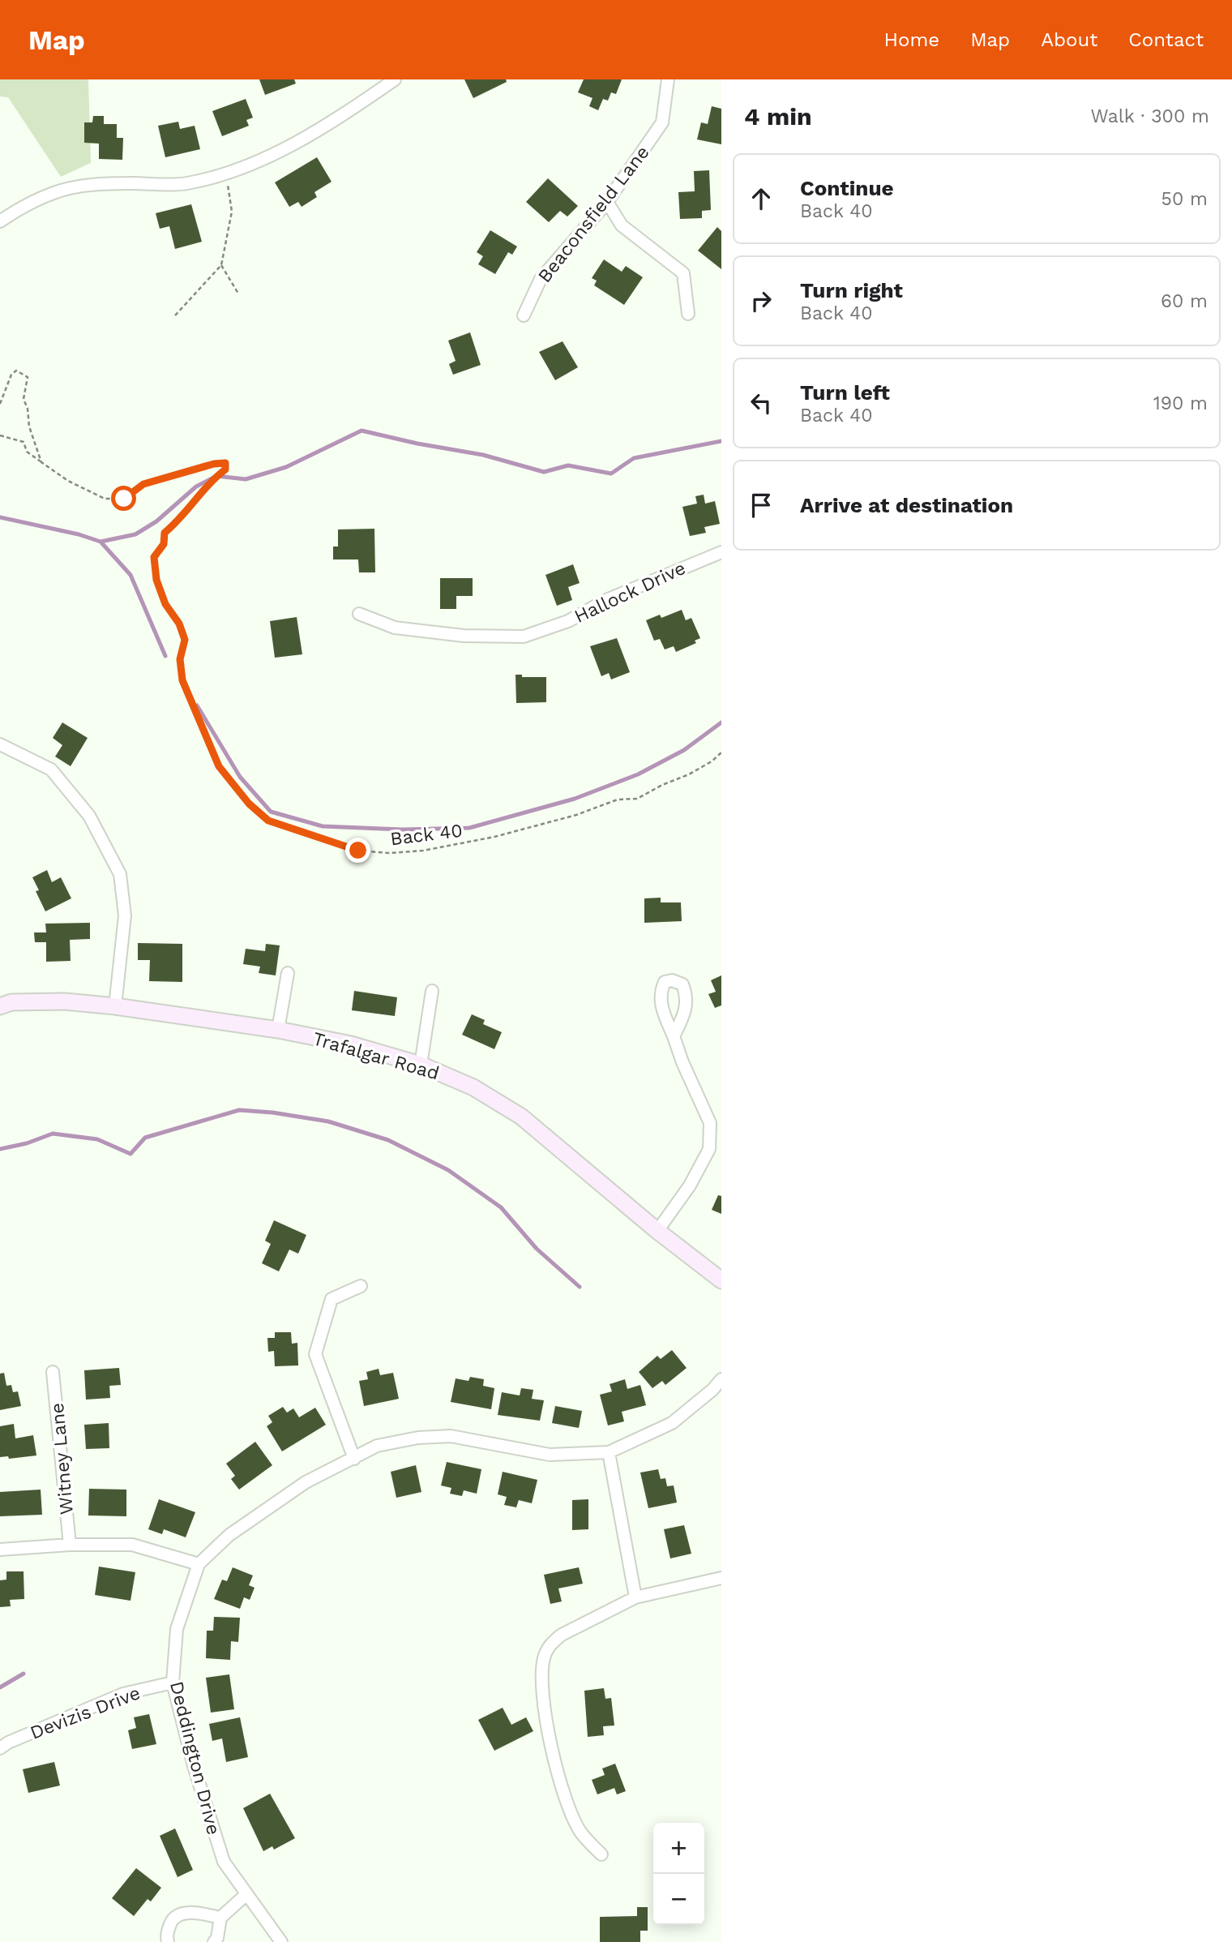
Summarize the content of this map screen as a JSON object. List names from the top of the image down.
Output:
{
  "streets": {
    "street": [
      "Beaconsfield Lane",
      "Hallock Drive",
      "Trafalgar Road",
      "Witney Lane",
      "Devizis Drive",
      "Deddington Drive"
    ],
    "path": ["Back 40"]
  },
  "crossings": [
    ["Devizis Drive", "Deddington Drive"]
  ],
  "page": {
    "header": "Map",
    "nav": [
      "Home",
      "Map",
      "About",
      "Contact"
    ],
    "heading": ["4 min", "Walk · 300 m"],
    "list": [
      ["Continue", "Back 40", "50 m"],
      ["Turn right", "Back 40", "60 m"],
      ["Turn left", "Back 40", "190 m"],
      "Arrive at destination"
    ],
    "map_buttons": ["+", "−"]
  }
}
